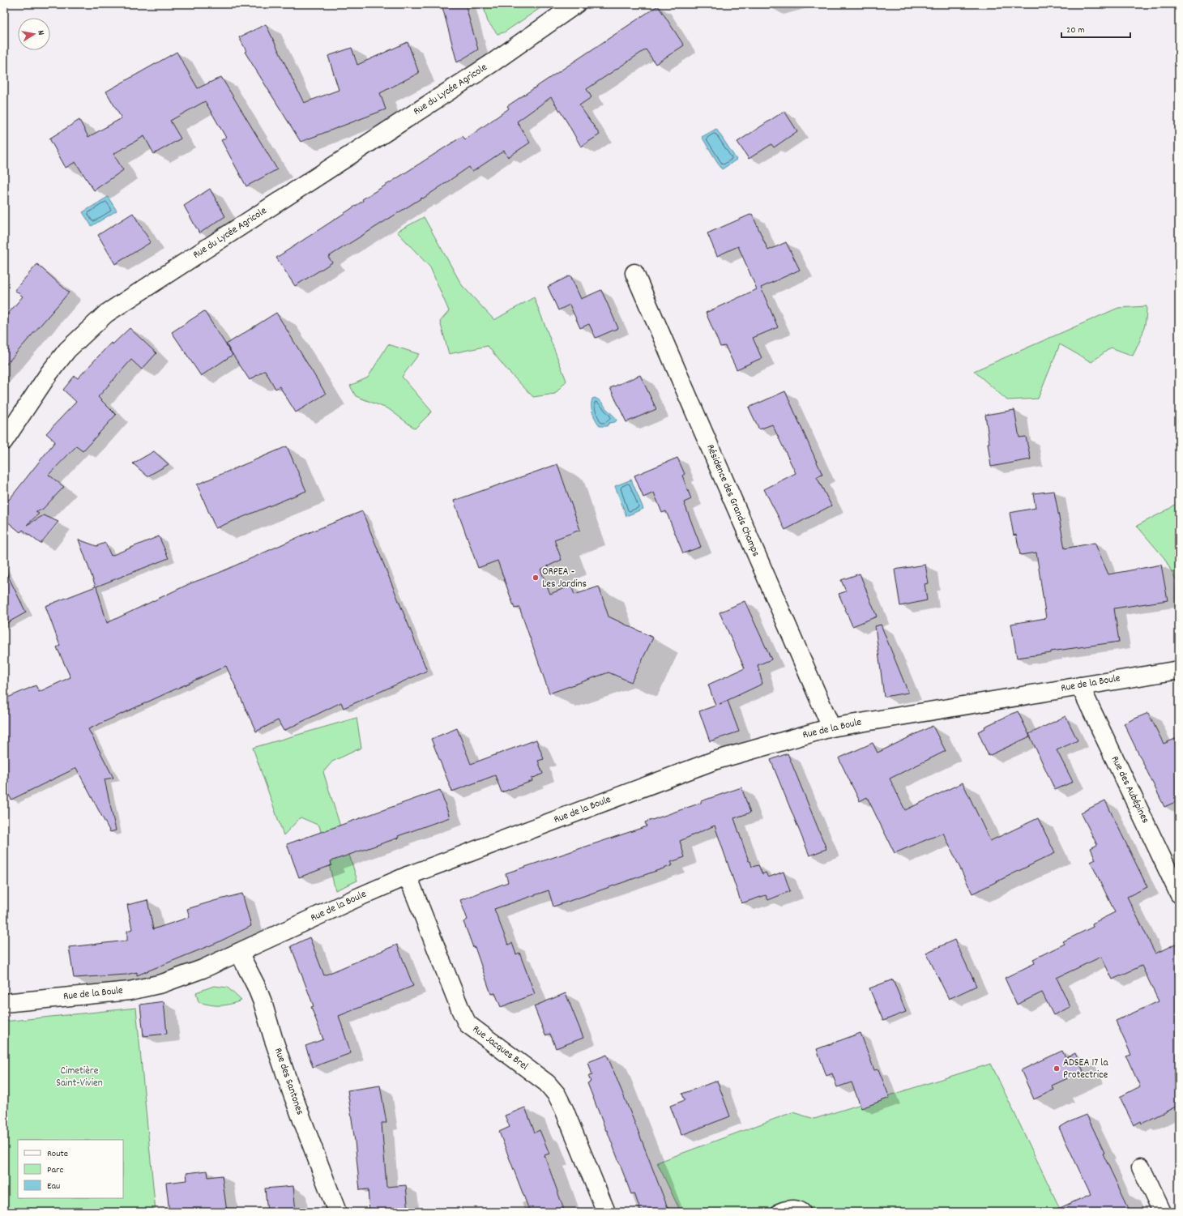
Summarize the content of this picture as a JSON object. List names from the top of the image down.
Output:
{
  "streets": {
    "street": [
      "Rue du Lycée Agricole",
      "Résidence des Grands Champs",
      "Rue de la Boule",
      "Rue des Aubépines",
      "Rue Jacques Brel",
      "Rue des Santones"
    ]
  },
  "crossings": [
    ["Résidence des Grands Champs", "Rue de la Boule"],
    ["Rue de la Boule", "Rue des Aubépines"],
    ["Rue de la Boule", "Rue Jacques Brel"],
    ["Rue de la Boule", "Rue des Santones"]
  ],
  "parks": ["Cimetière Saint-Vivien"],
  "places": ["ORPEA - Les Jardins", "ADSEA 17 la Protectrice"],
  "legend": ["Route", "Parc", "Eau"],
  "scale_bar": "20 m",
  "north": "right"
}
